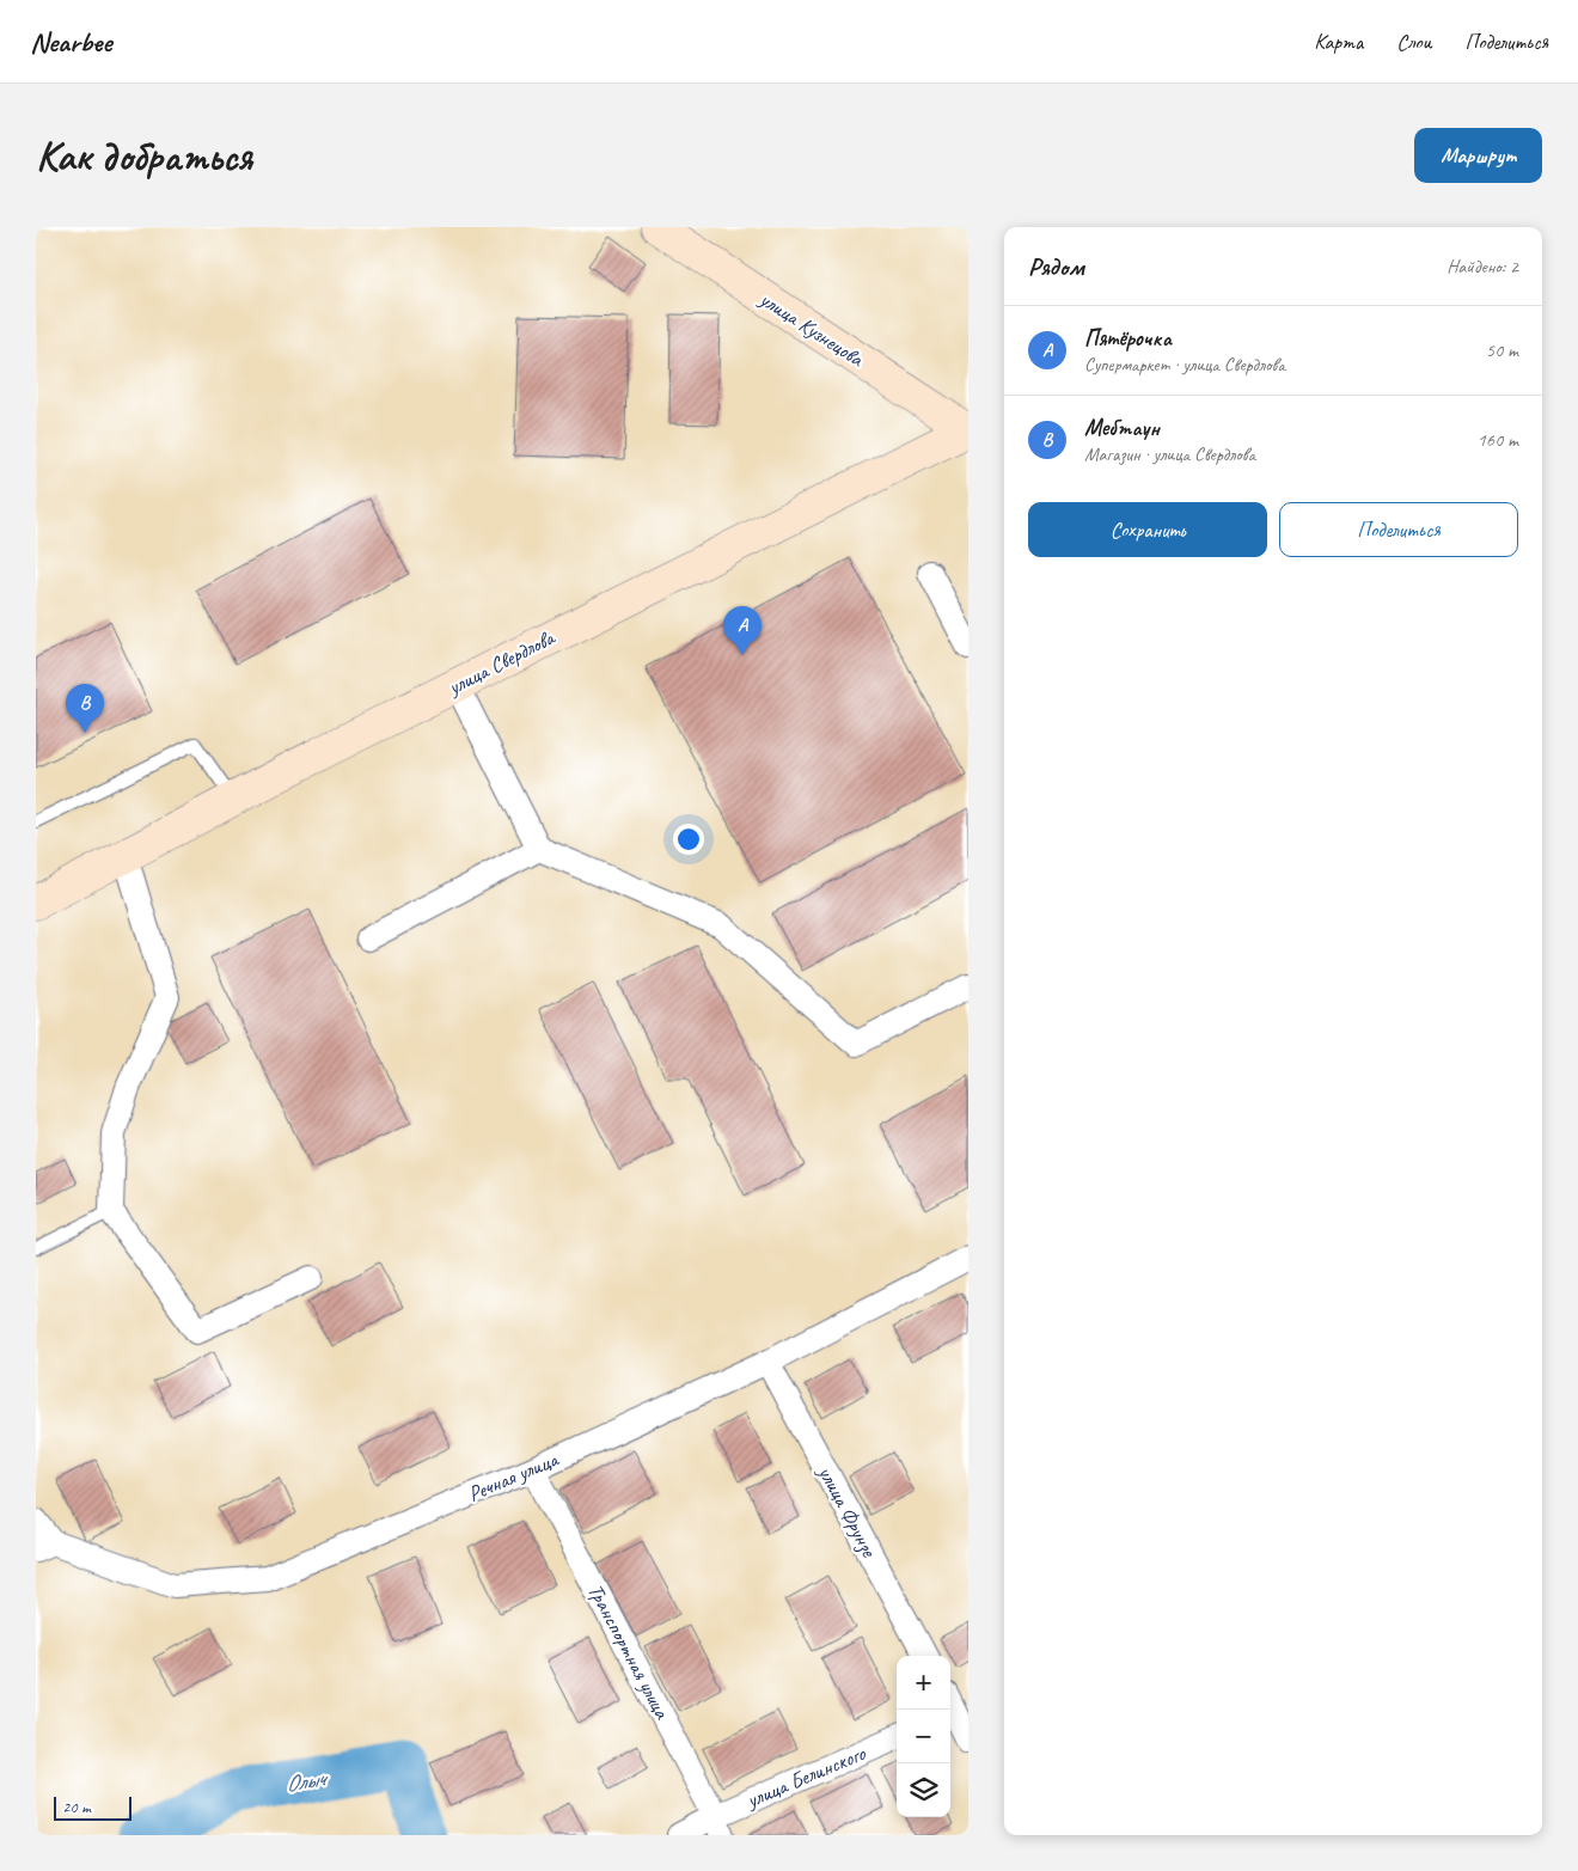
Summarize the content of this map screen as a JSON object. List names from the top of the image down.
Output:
{
  "streets": {
    "main road": ["улица Кузнецова", "улица Свердлова"],
    "street": [
      "Речная улица",
      "улица Фрунзе",
      "Транспортная улица",
      "улица Белинского"
    ]
  },
  "crossings": [
    ["улица Кузнецова", "улица Свердлова"],
    ["Речная улица", "улица Фрунзе"],
    ["Речная улица", "Транспортная улица"],
    ["Транспортная улица", "улица Белинского"]
  ],
  "water": ["Олыч"],
  "scale_bar": "20 m",
  "page": {
    "header": "Nearbee",
    "nav": ["Карта", "Слои", "Поделиться"],
    "buttons": [
      "Маршрут",
      ["Сохранить", "Поделиться"]
    ],
    "title": "Как добраться",
    "heading": ["Рядом", "Найдено: 2"],
    "list": [
      {
        "mark": "A",
        "name": "Пятёрочка",
        "note": "Супермаркет · улица Свердлова",
        "value": "50 m"
      },
      {
        "mark": "B",
        "name": "Мебтаун",
        "note": "Магазин · улица Свердлова",
        "value": "160 m"
      }
    ],
    "pins": ["A", "B"],
    "map_buttons": ["+", "−"],
    "scale": "20 m"
  }
}
